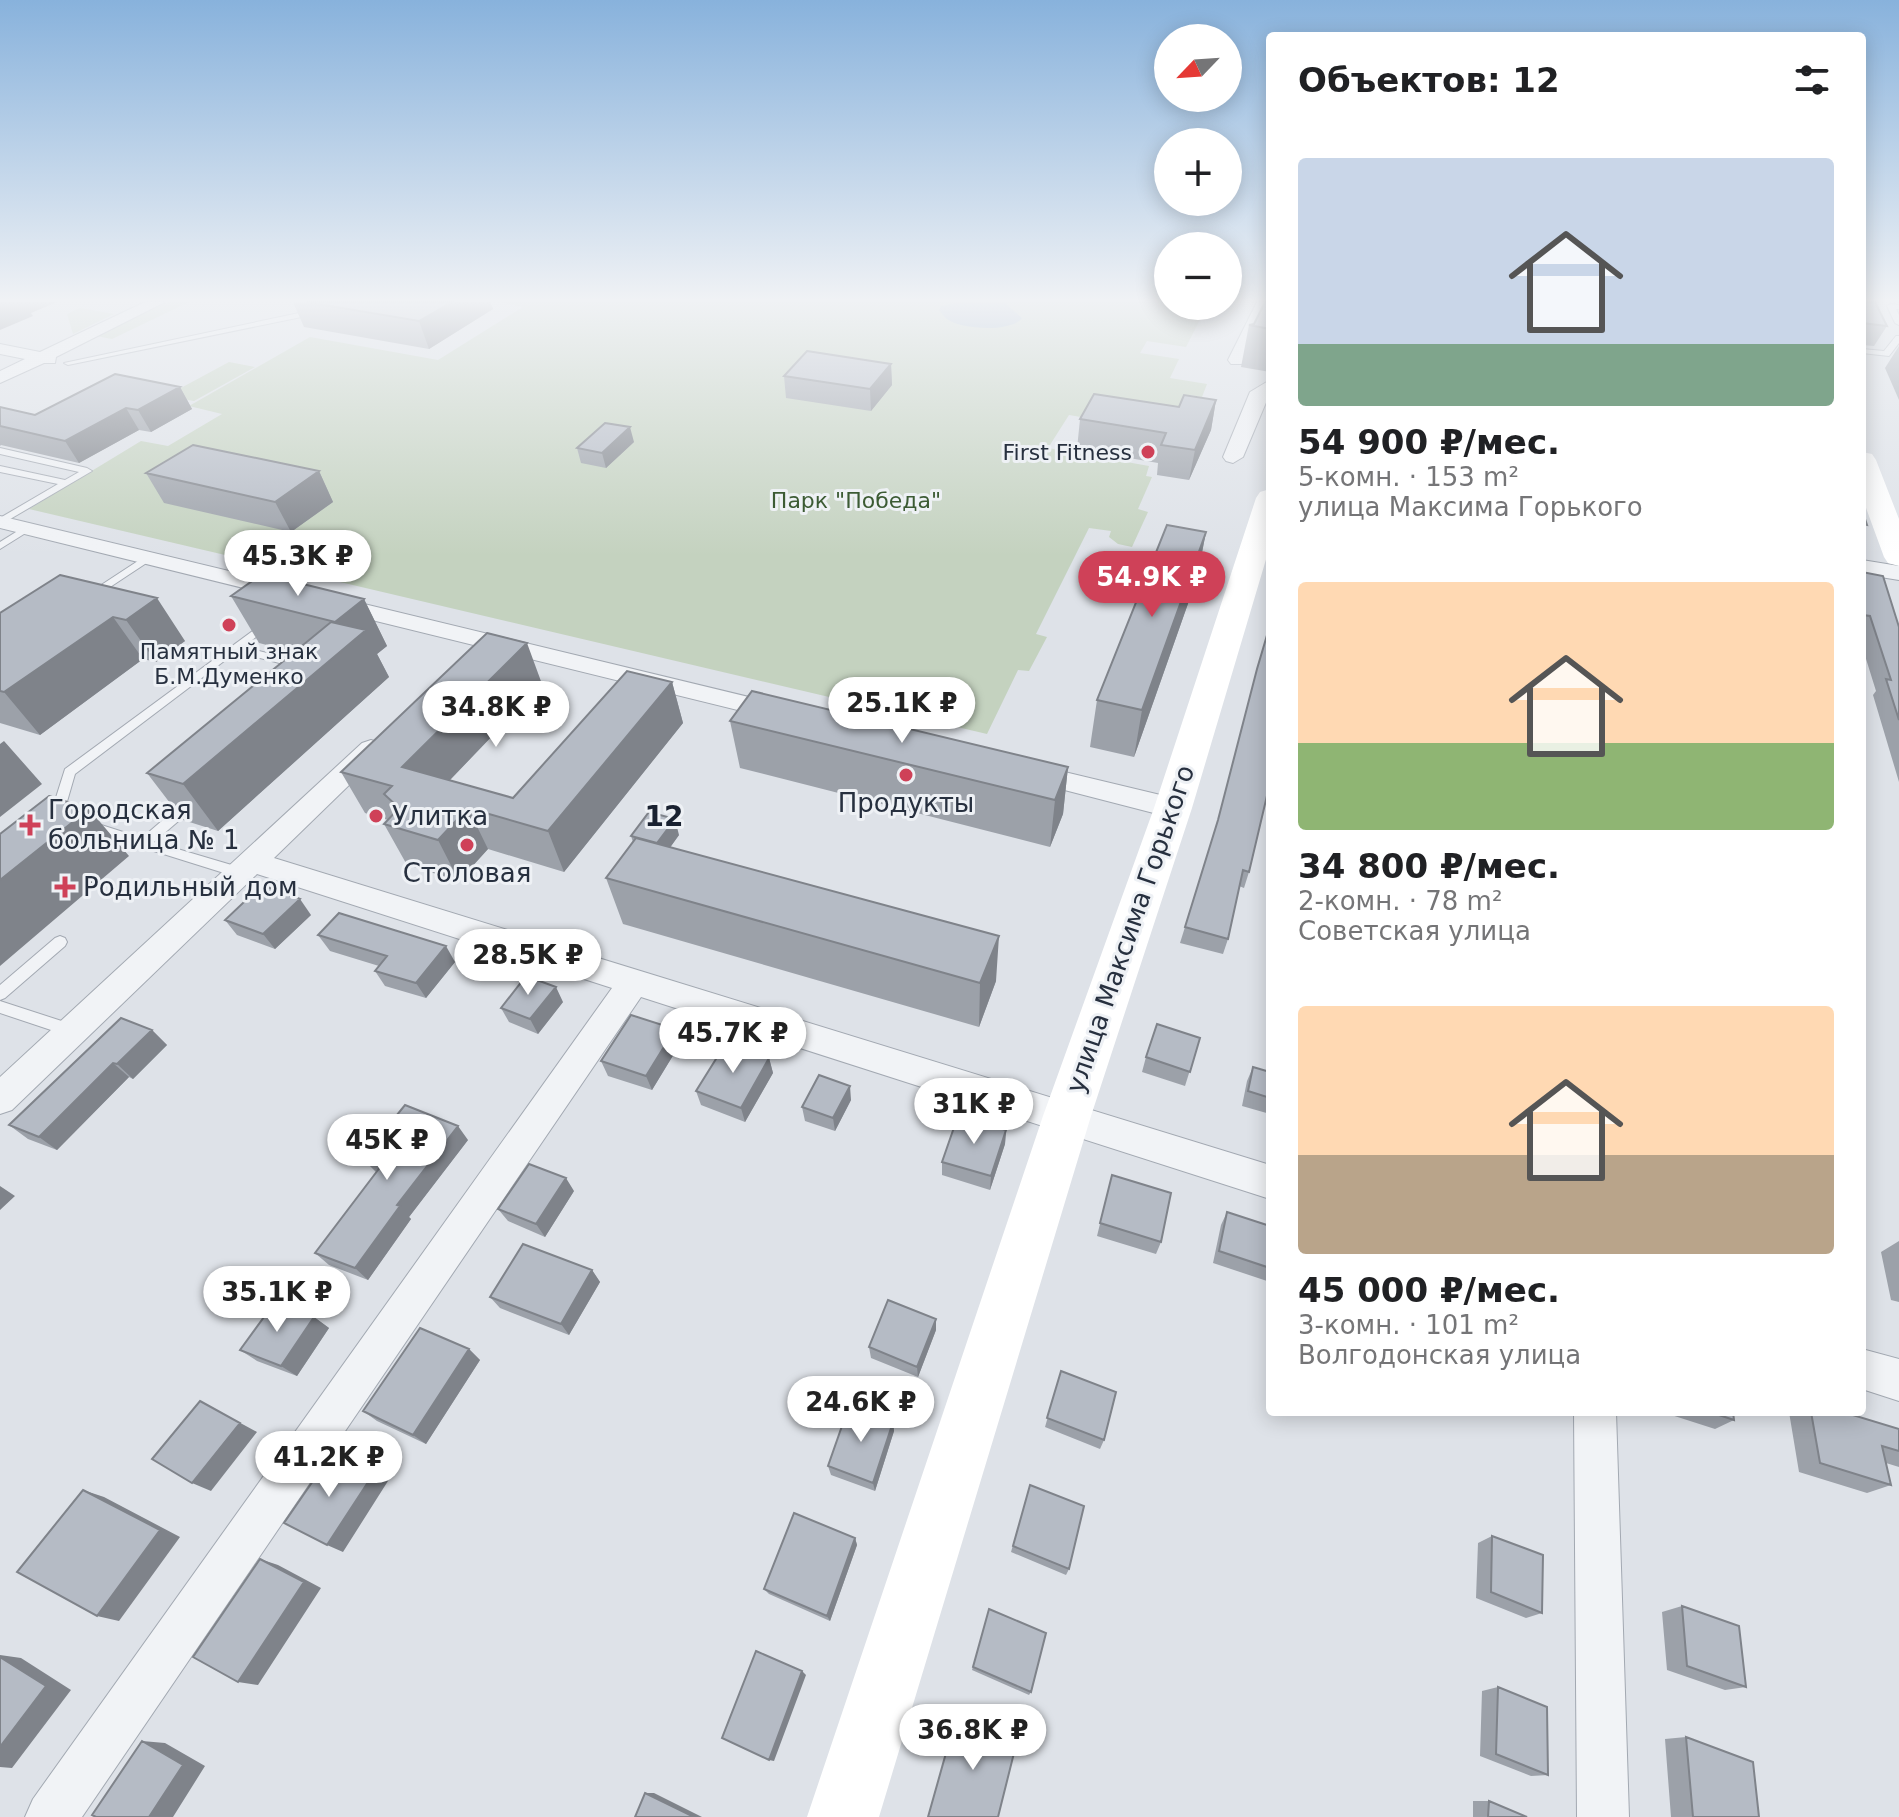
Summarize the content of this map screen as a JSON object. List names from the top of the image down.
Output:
{
  "streets": {
    "street": ["улица Максима Горького"]
  },
  "districts": ["12"],
  "parks": ["Парк \"Победа\""],
  "places": {
    "other": [
      "First Fitness",
      "Памятный знак Б.М.Думенко",
      "Продукты",
      "Улитка",
      "Столовая"
    ],
    "health": ["Городская больница № 1", "Родильный дом"]
  },
  "north": "bottom left",
  "page": {
    "map_buttons": ["+", "−"],
    "heading": "Объектов: 12",
    "list": [
      {
        "name": "54 900 ₽/мес.",
        "note": "5-комн. · 153 m² · улица Максима Горького"
      },
      {
        "name": "34 800 ₽/мес.",
        "note": "2-комн. · 78 m² · Советская улица"
      },
      {
        "name": "45 000 ₽/мес.",
        "note": "3-комн. · 101 m² · Волгодонская улица"
      }
    ],
    "price": [
      "45.3K ₽",
      "54.9K ₽",
      "25.1K ₽",
      "34.8K ₽",
      "28.5K ₽",
      "45.7K ₽",
      "31K ₽",
      "45K ₽",
      "35.1K ₽",
      "24.6K ₽",
      "41.2K ₽",
      "36.8K ₽"
    ]
  }
}
